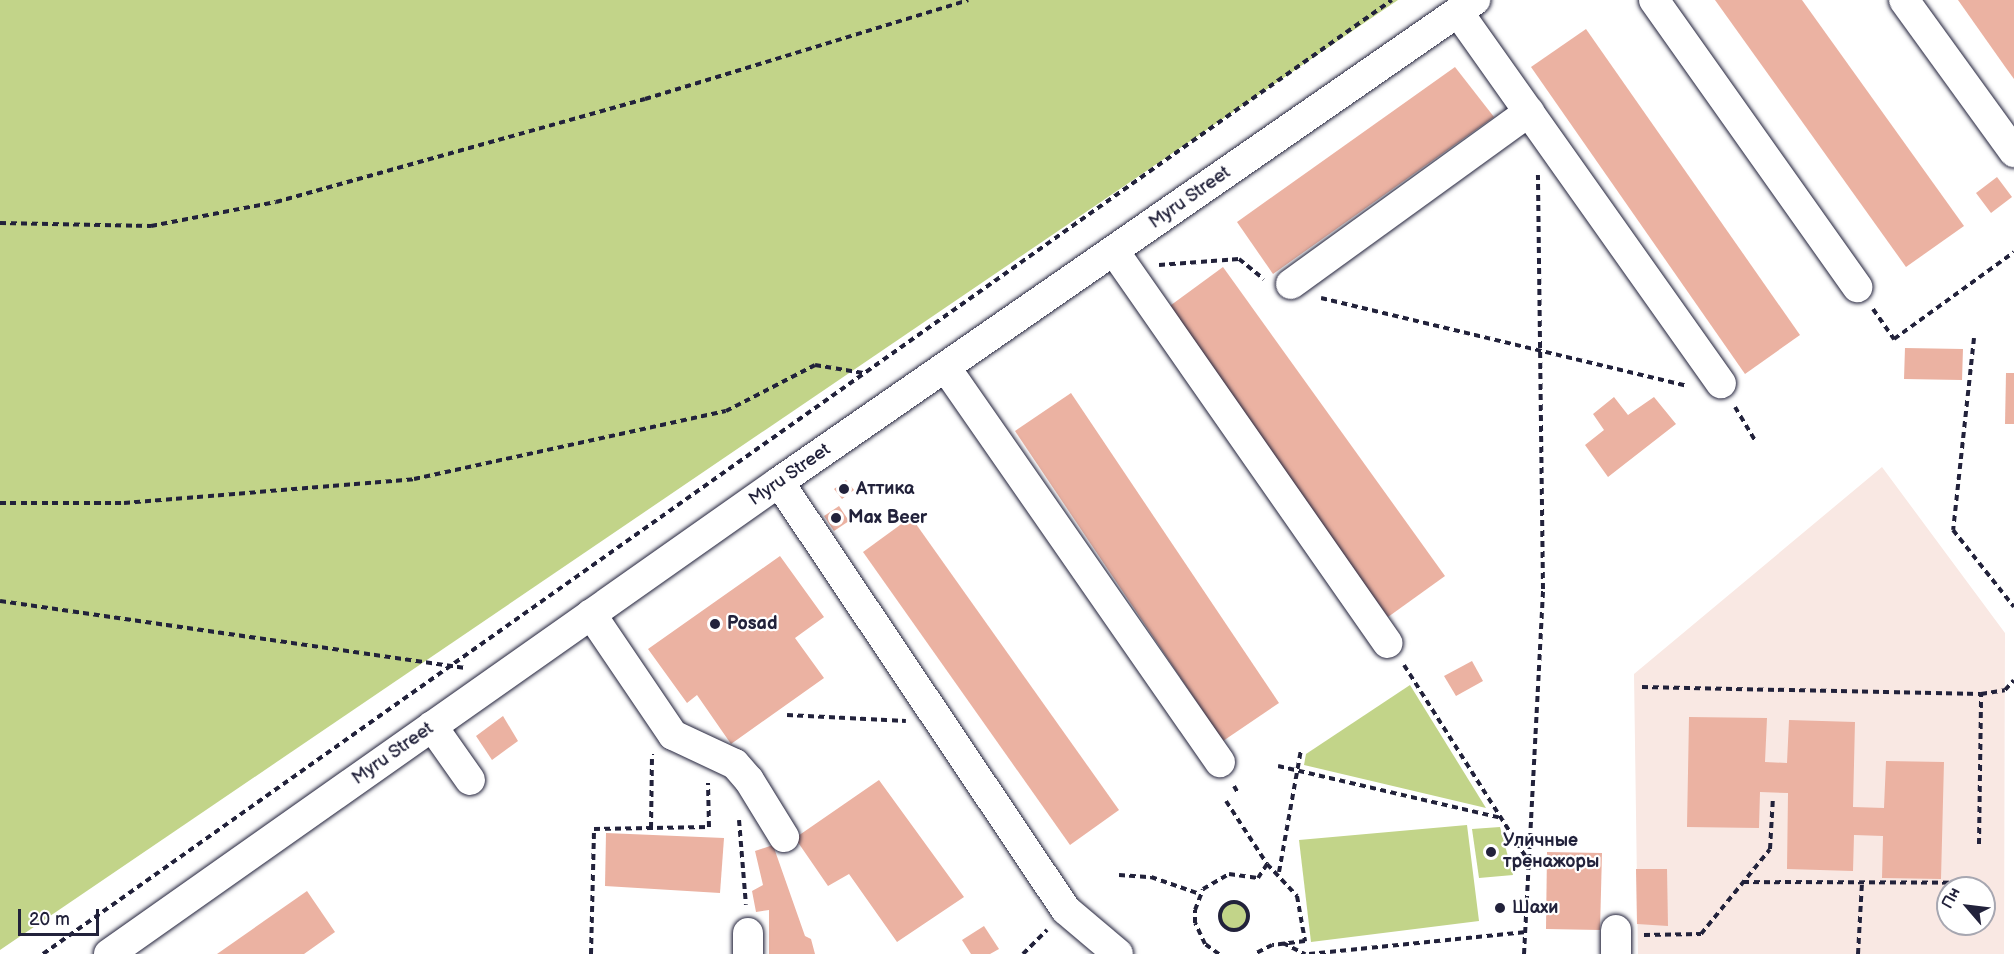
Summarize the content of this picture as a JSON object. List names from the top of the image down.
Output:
{
  "streets": {
    "street": ["Myru Street"]
  },
  "places": [
    "Аттика",
    "Max Beer",
    "Posad",
    "Уличные тренажоры",
    "Шахи"
  ],
  "scale_bar": "20 m",
  "north": "top left"
}
